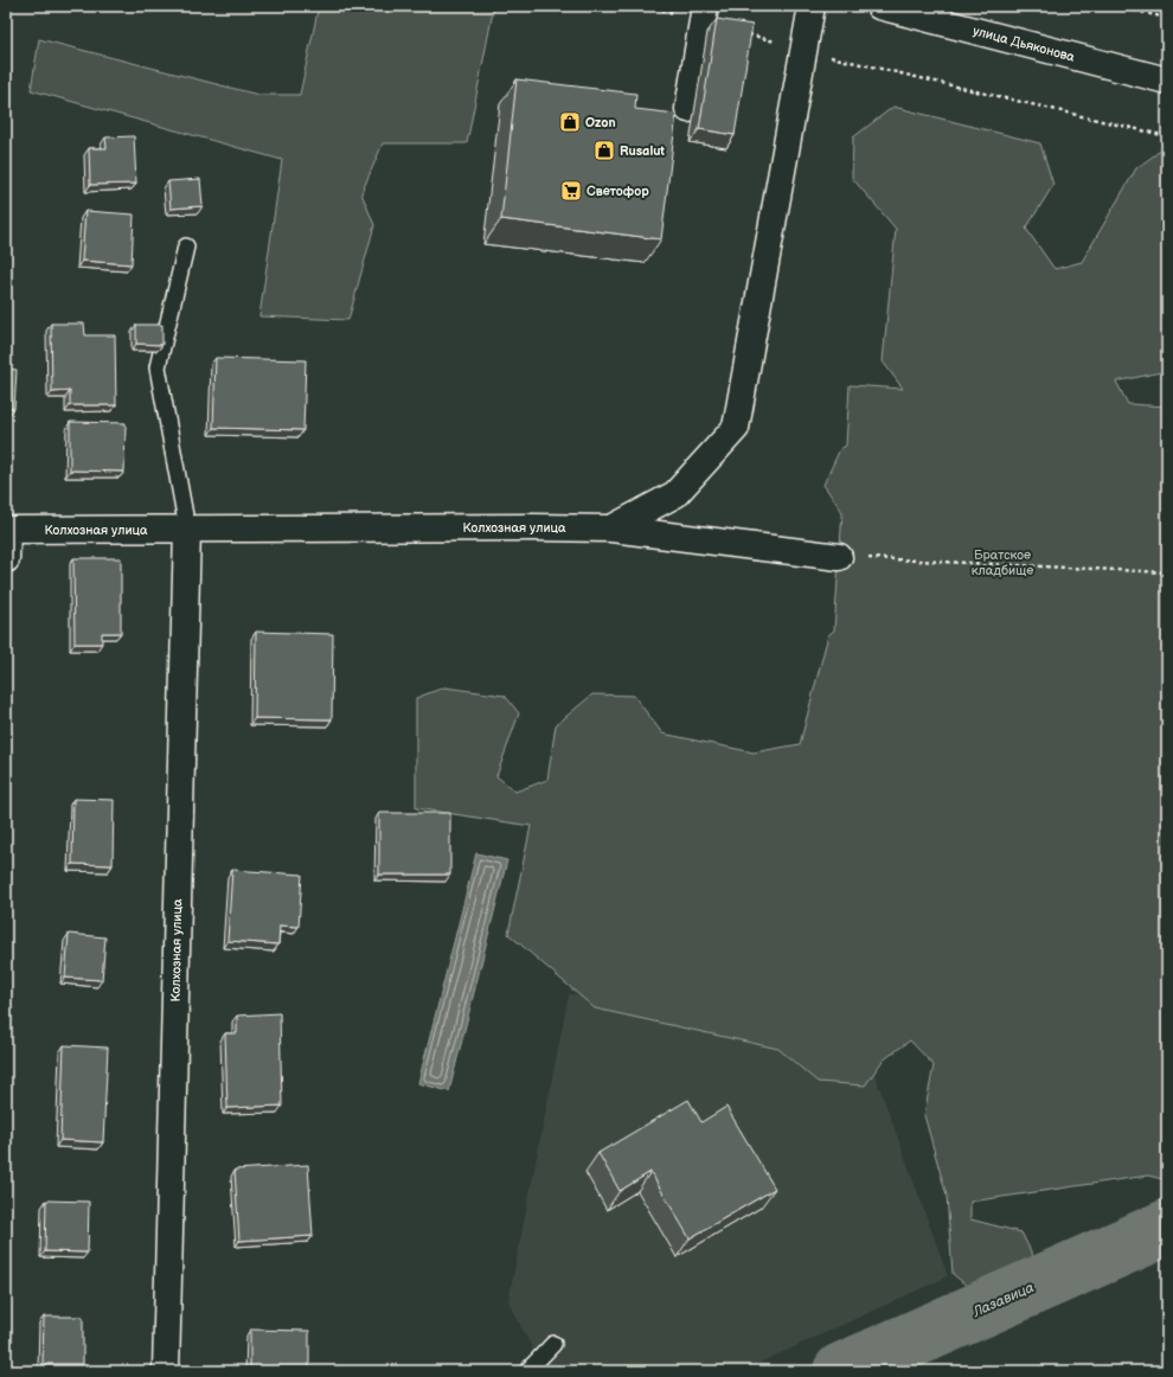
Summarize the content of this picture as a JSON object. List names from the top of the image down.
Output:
{
  "streets": {
    "street": ["улица Дьяконова", "Колхозная улица"]
  },
  "water": ["Лазавица"],
  "parks": ["Братское кладбище"],
  "places": {
    "shop": ["Ozon", "Rusalut"],
    "supermarket": ["Светофор"]
  }
}
